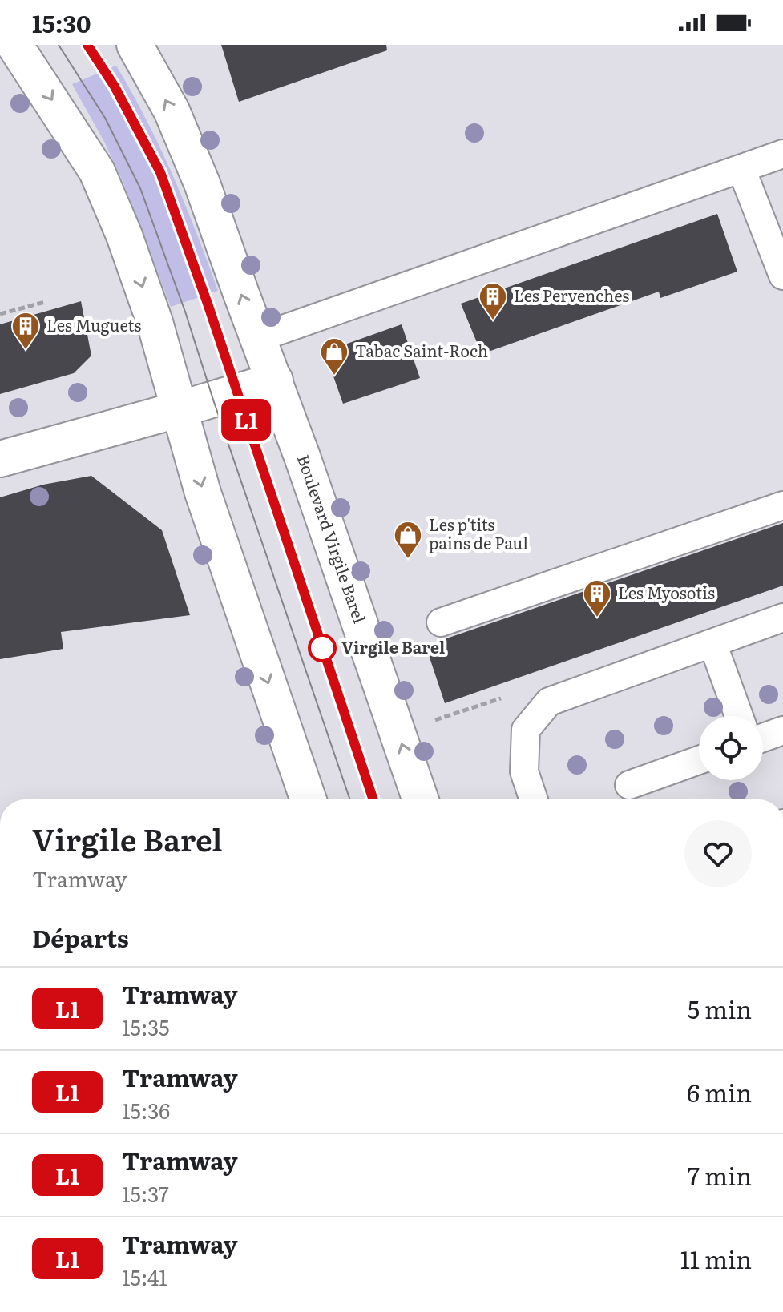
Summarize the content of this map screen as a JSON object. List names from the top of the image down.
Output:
{
  "streets": {
    "main road": ["Boulevard Virgile Barel"]
  },
  "places": {
    "building": ["Les Pervenches", "Les Muguets", "Les Myosotis"],
    "shop": ["Tabac Saint-Roch", "Les p'tits pains de Paul"],
    "other": ["Virgile Barel"]
  },
  "lines": ["tram line L1"],
  "page": {
    "status": "15:30",
    "on_map": "L1",
    "heading": [
      ["Virgile Barel", "Tramway"],
      "Départs"
    ],
    "list": [
      {
        "mark": "L1",
        "name": "Tramway",
        "note": "15:35",
        "value": "5 min"
      },
      {
        "mark": "L1",
        "name": "Tramway",
        "note": "15:36",
        "value": "6 min"
      },
      {
        "mark": "L1",
        "name": "Tramway",
        "note": "15:37",
        "value": "7 min"
      },
      {
        "mark": "L1",
        "name": "Tramway",
        "note": "15:41",
        "value": "11 min"
      }
    ]
  }
}
